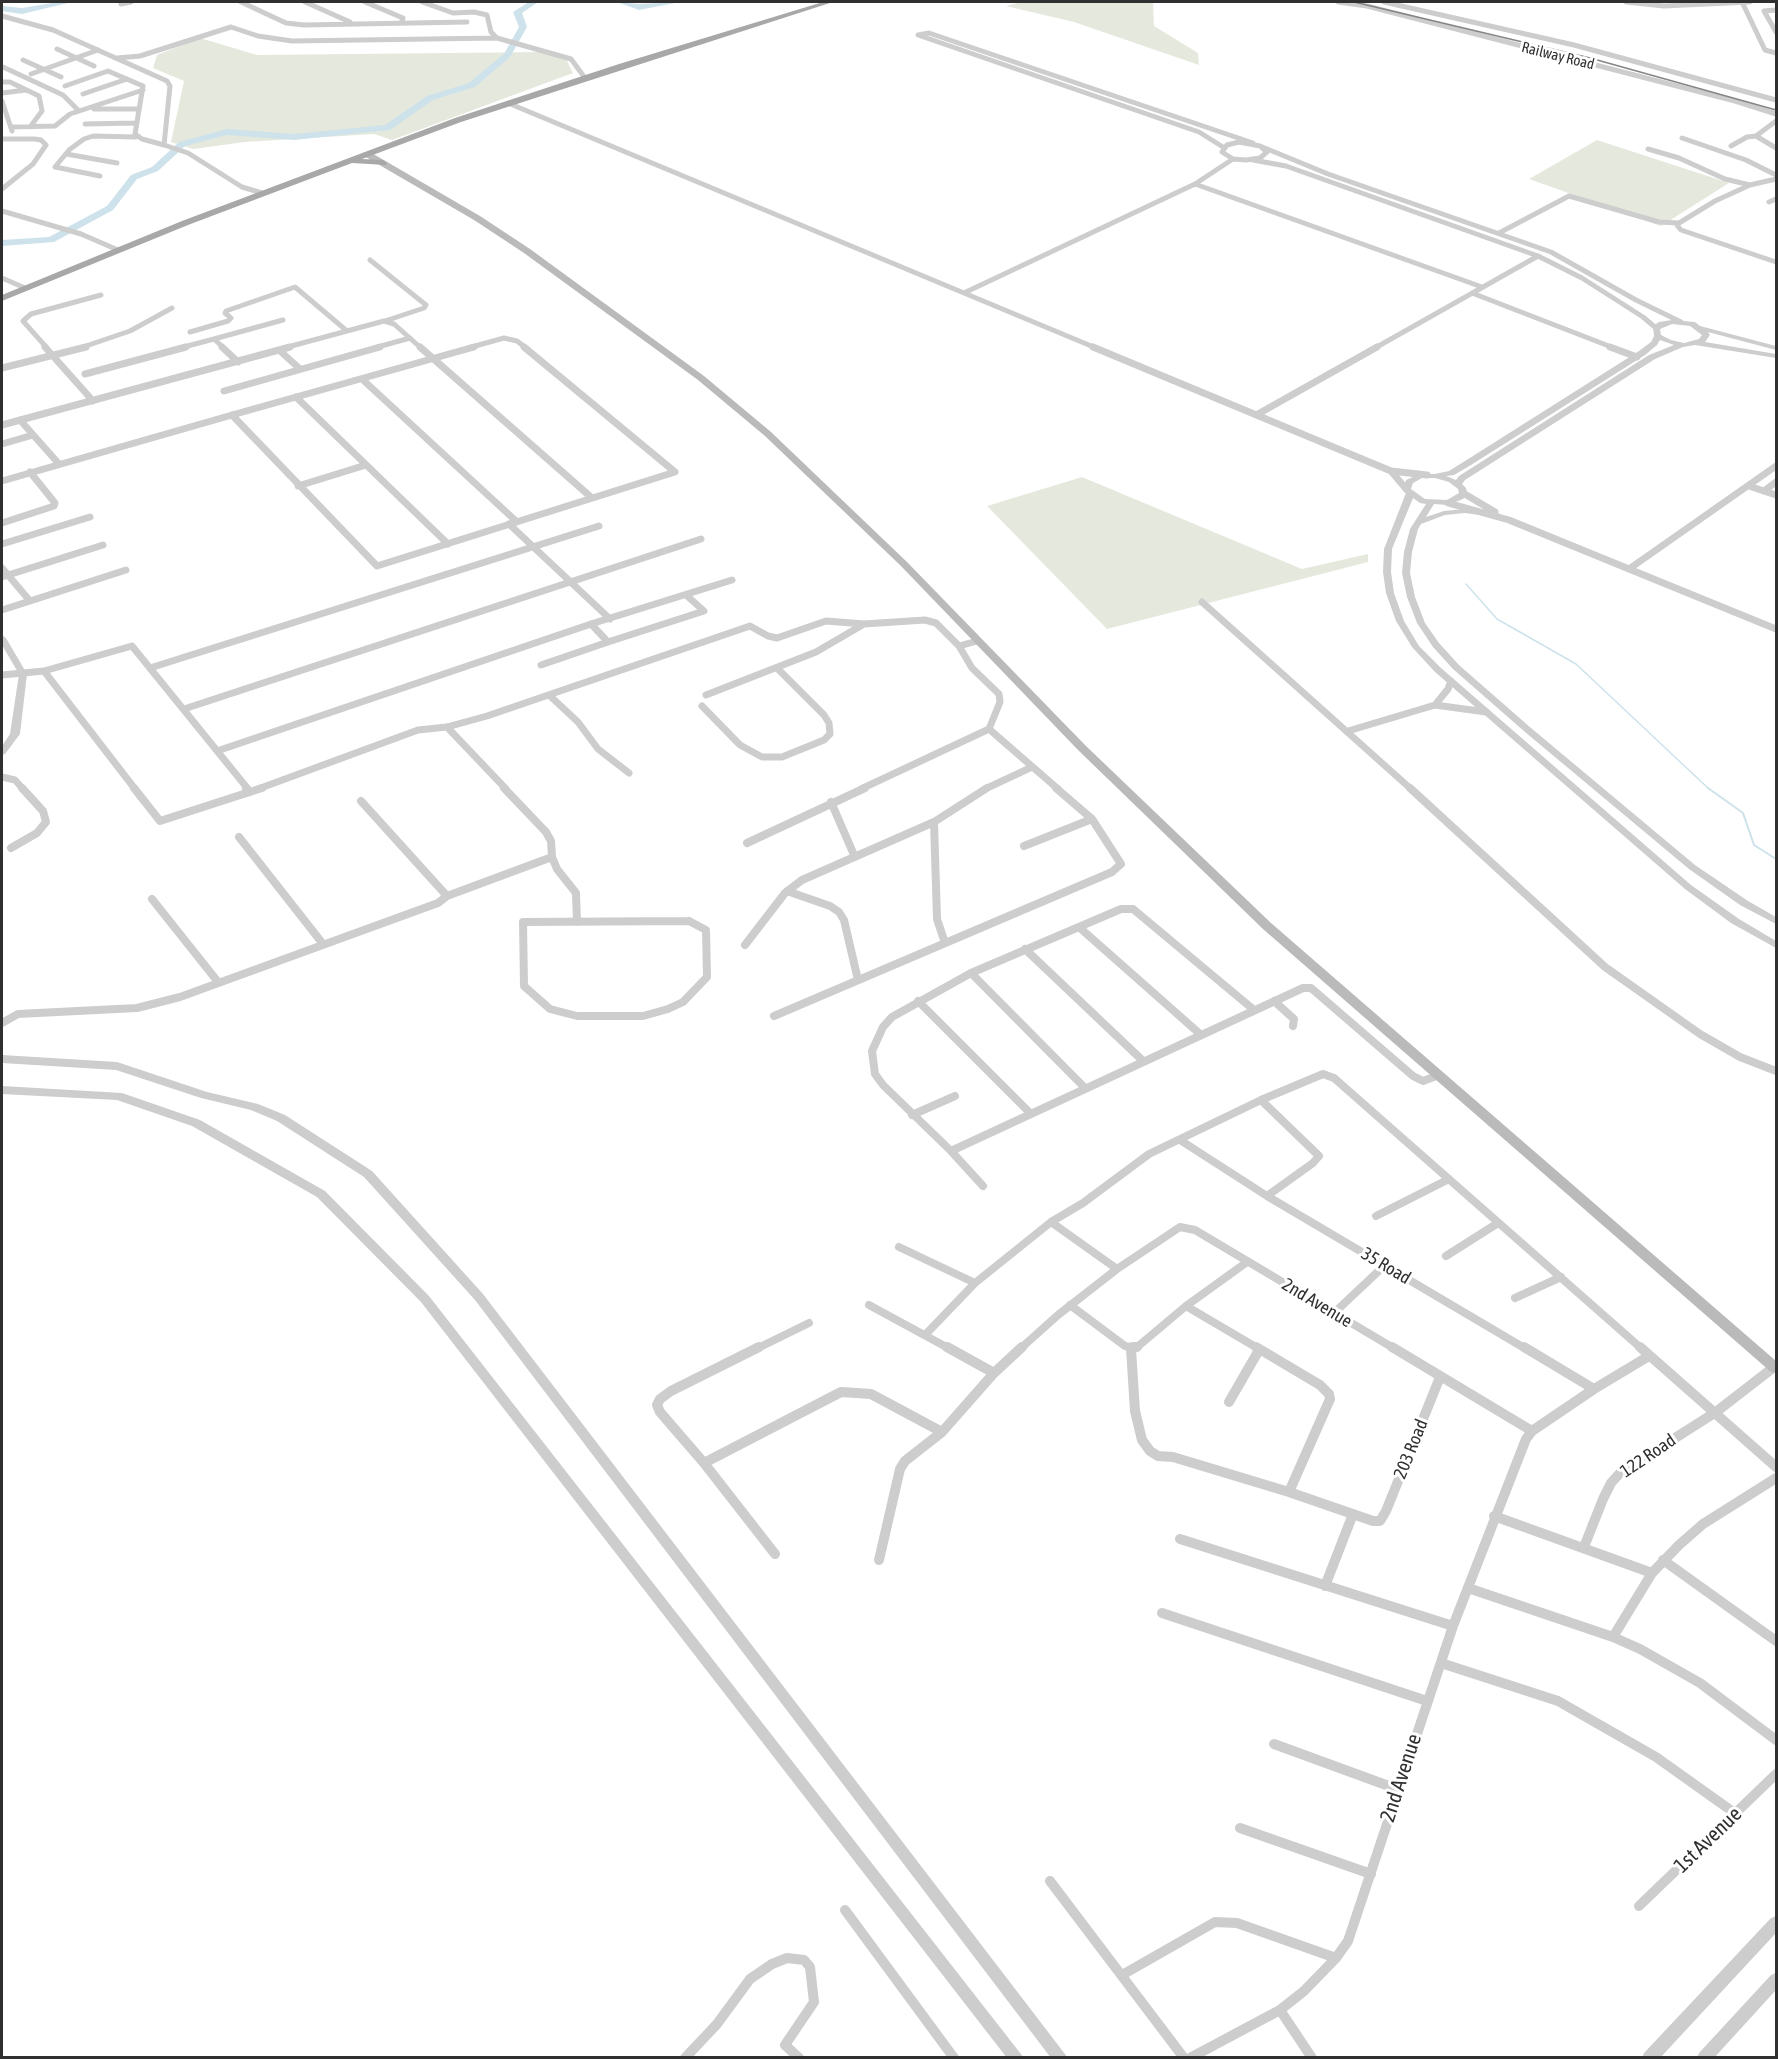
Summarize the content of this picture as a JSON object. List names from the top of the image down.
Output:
{
  "streets": {
    "street": [
      "Railway Road",
      "35 Road",
      "2nd Avenue",
      "203 Road",
      "122 Road",
      "1st Avenue"
    ]
  },
  "crossings": [
    ["35 Road", "2nd Avenue"],
    ["2nd Avenue", "203 Road"]
  ]
}
